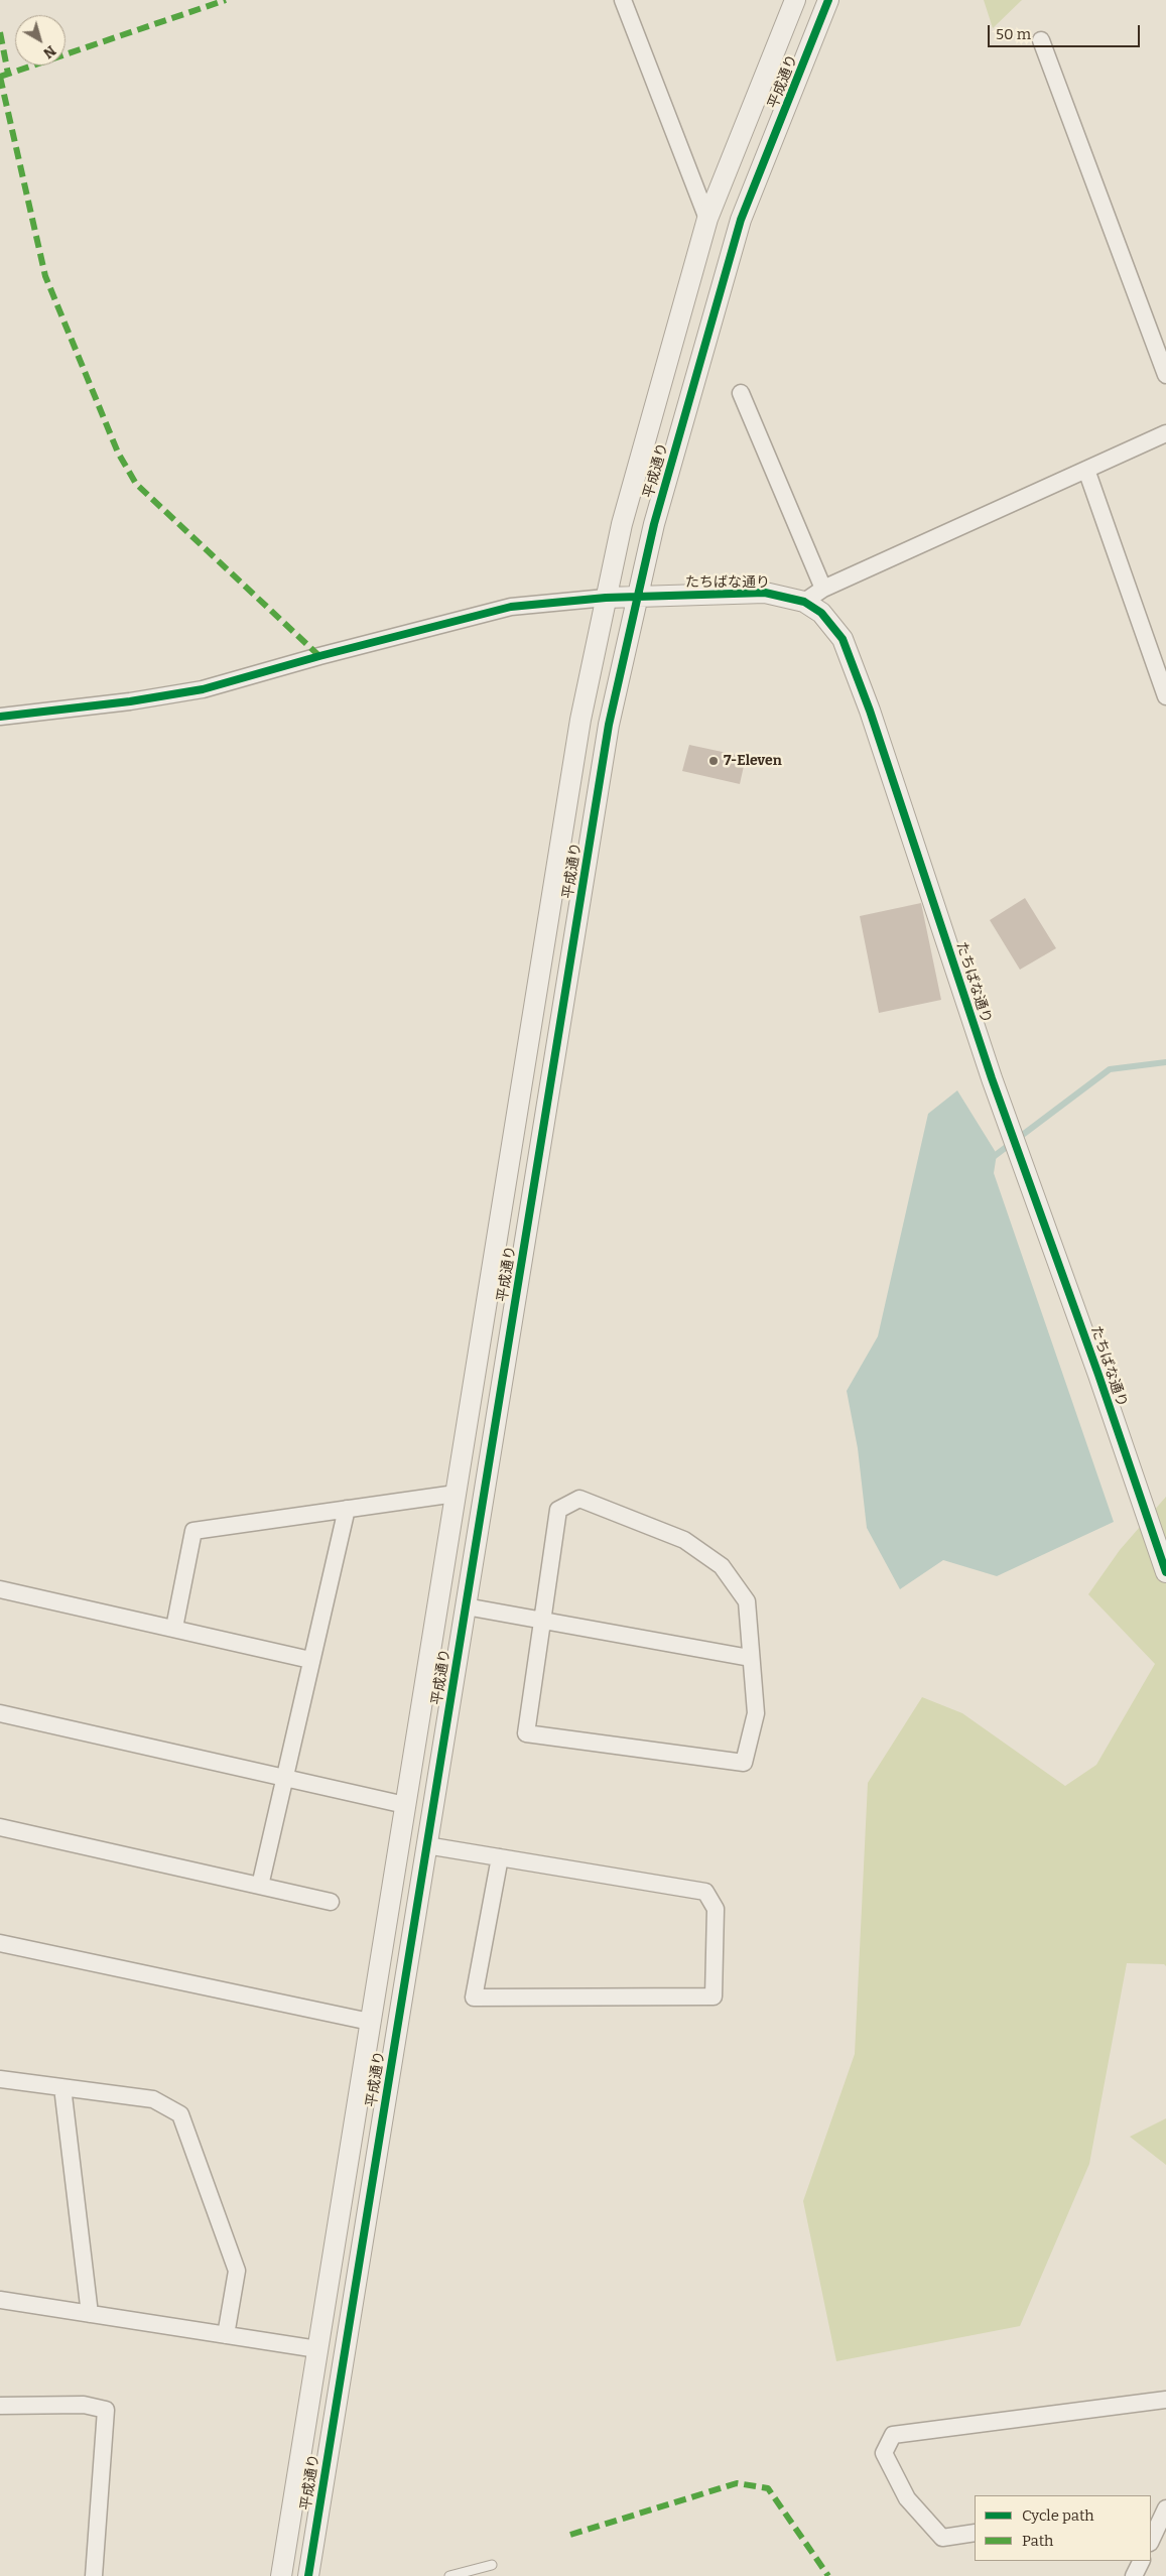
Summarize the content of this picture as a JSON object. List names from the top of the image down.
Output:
{
  "streets": {
    "street": ["平成通り", "たちばな通り"]
  },
  "crossings": [
    ["平成通り", "たちばな通り"]
  ],
  "places": ["7-Eleven"],
  "legend": ["Cycle path", "Path"],
  "scale_bar": "50 m",
  "north": "bottom right"
}
